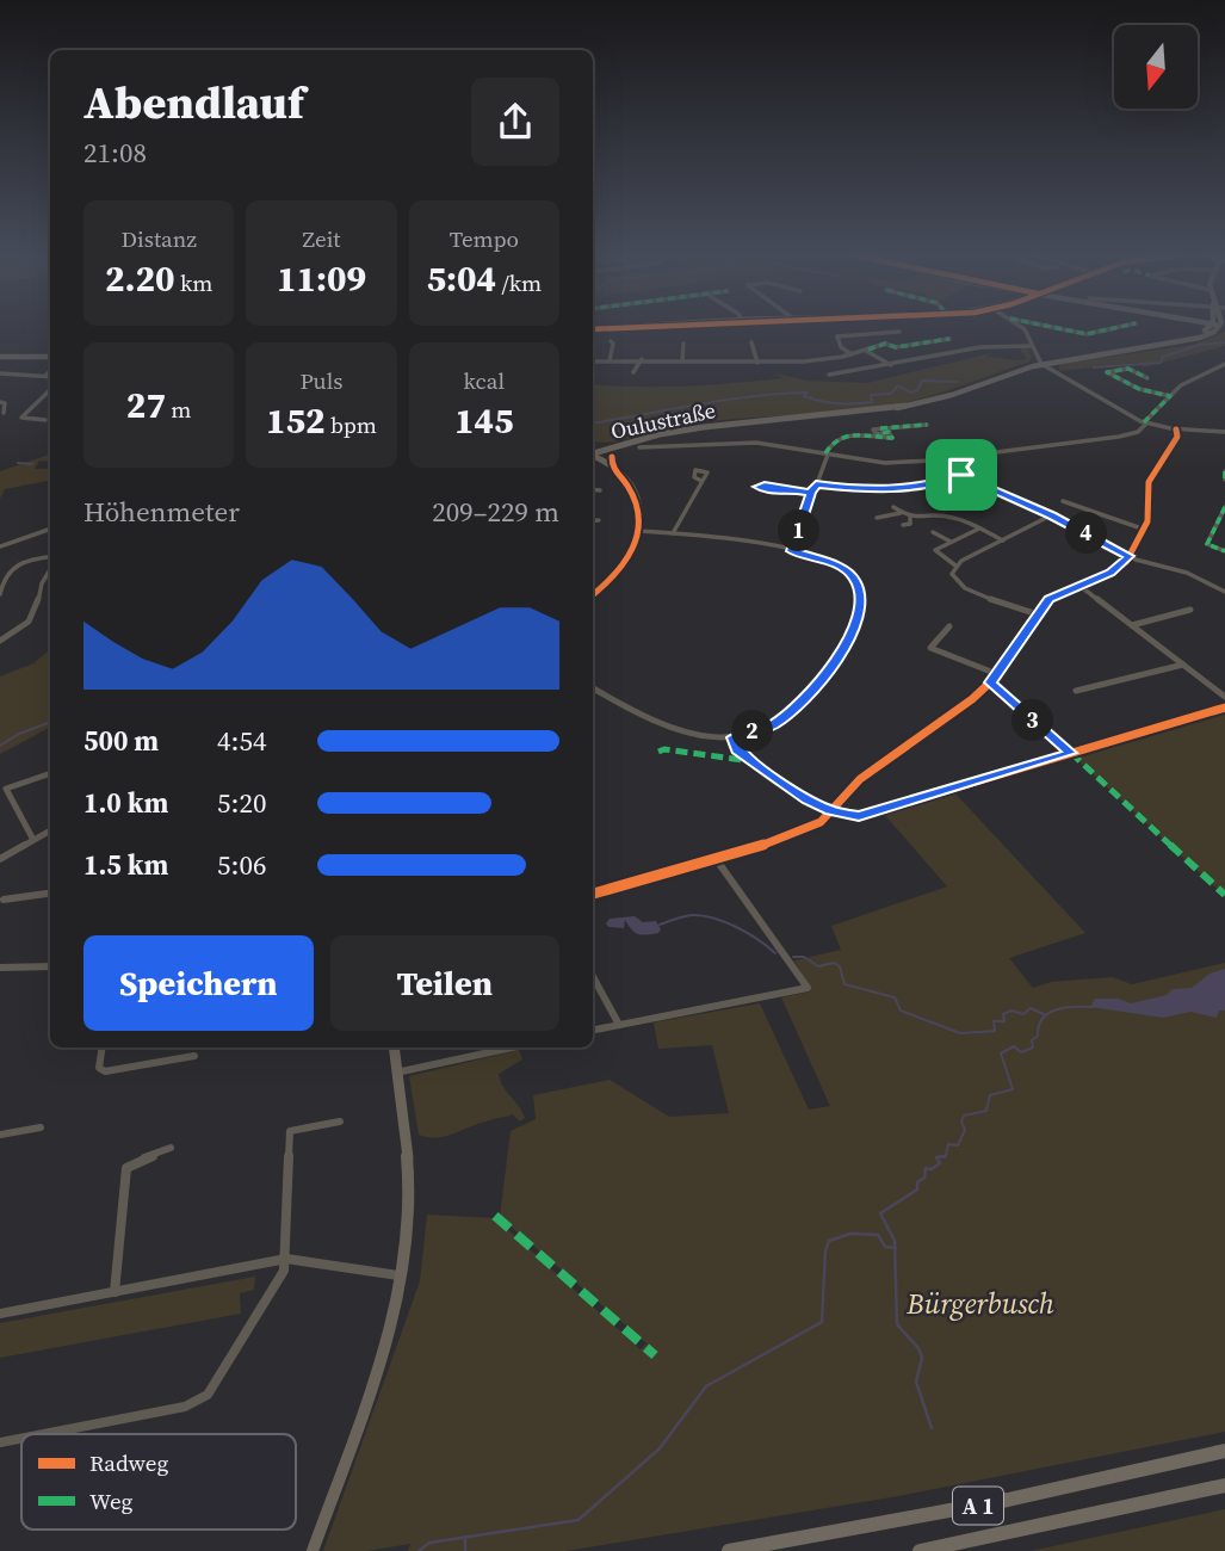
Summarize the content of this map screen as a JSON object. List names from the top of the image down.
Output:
{
  "streets": {
    "highway": ["A 1"],
    "main road": ["Oulustraße"]
  },
  "parks": ["Bürgerbusch"],
  "legend": ["Radweg", "Weg"],
  "north": "bottom",
  "page": {
    "heading": ["Abendlauf", "21:08"],
    "stats": [
      ["Distanz", "2.20 km"],
      ["Zeit", "11:09"],
      ["Tempo", "5:04 /km"],
      ["27 m"],
      ["Puls", "152 bpm"],
      ["kcal", "145"]
    ],
    "chart": ["Höhenmeter", "209–229 m"],
    "pins": [
      "1",
      "4",
      "3",
      "2"
    ],
    "list": [
      {
        "name": "500 m",
        "note": "4:54"
      },
      {
        "name": "1.0 km",
        "note": "5:20"
      },
      {
        "name": "1.5 km",
        "note": "5:06"
      }
    ],
    "buttons": ["Speichern", "Teilen"]
  }
}
